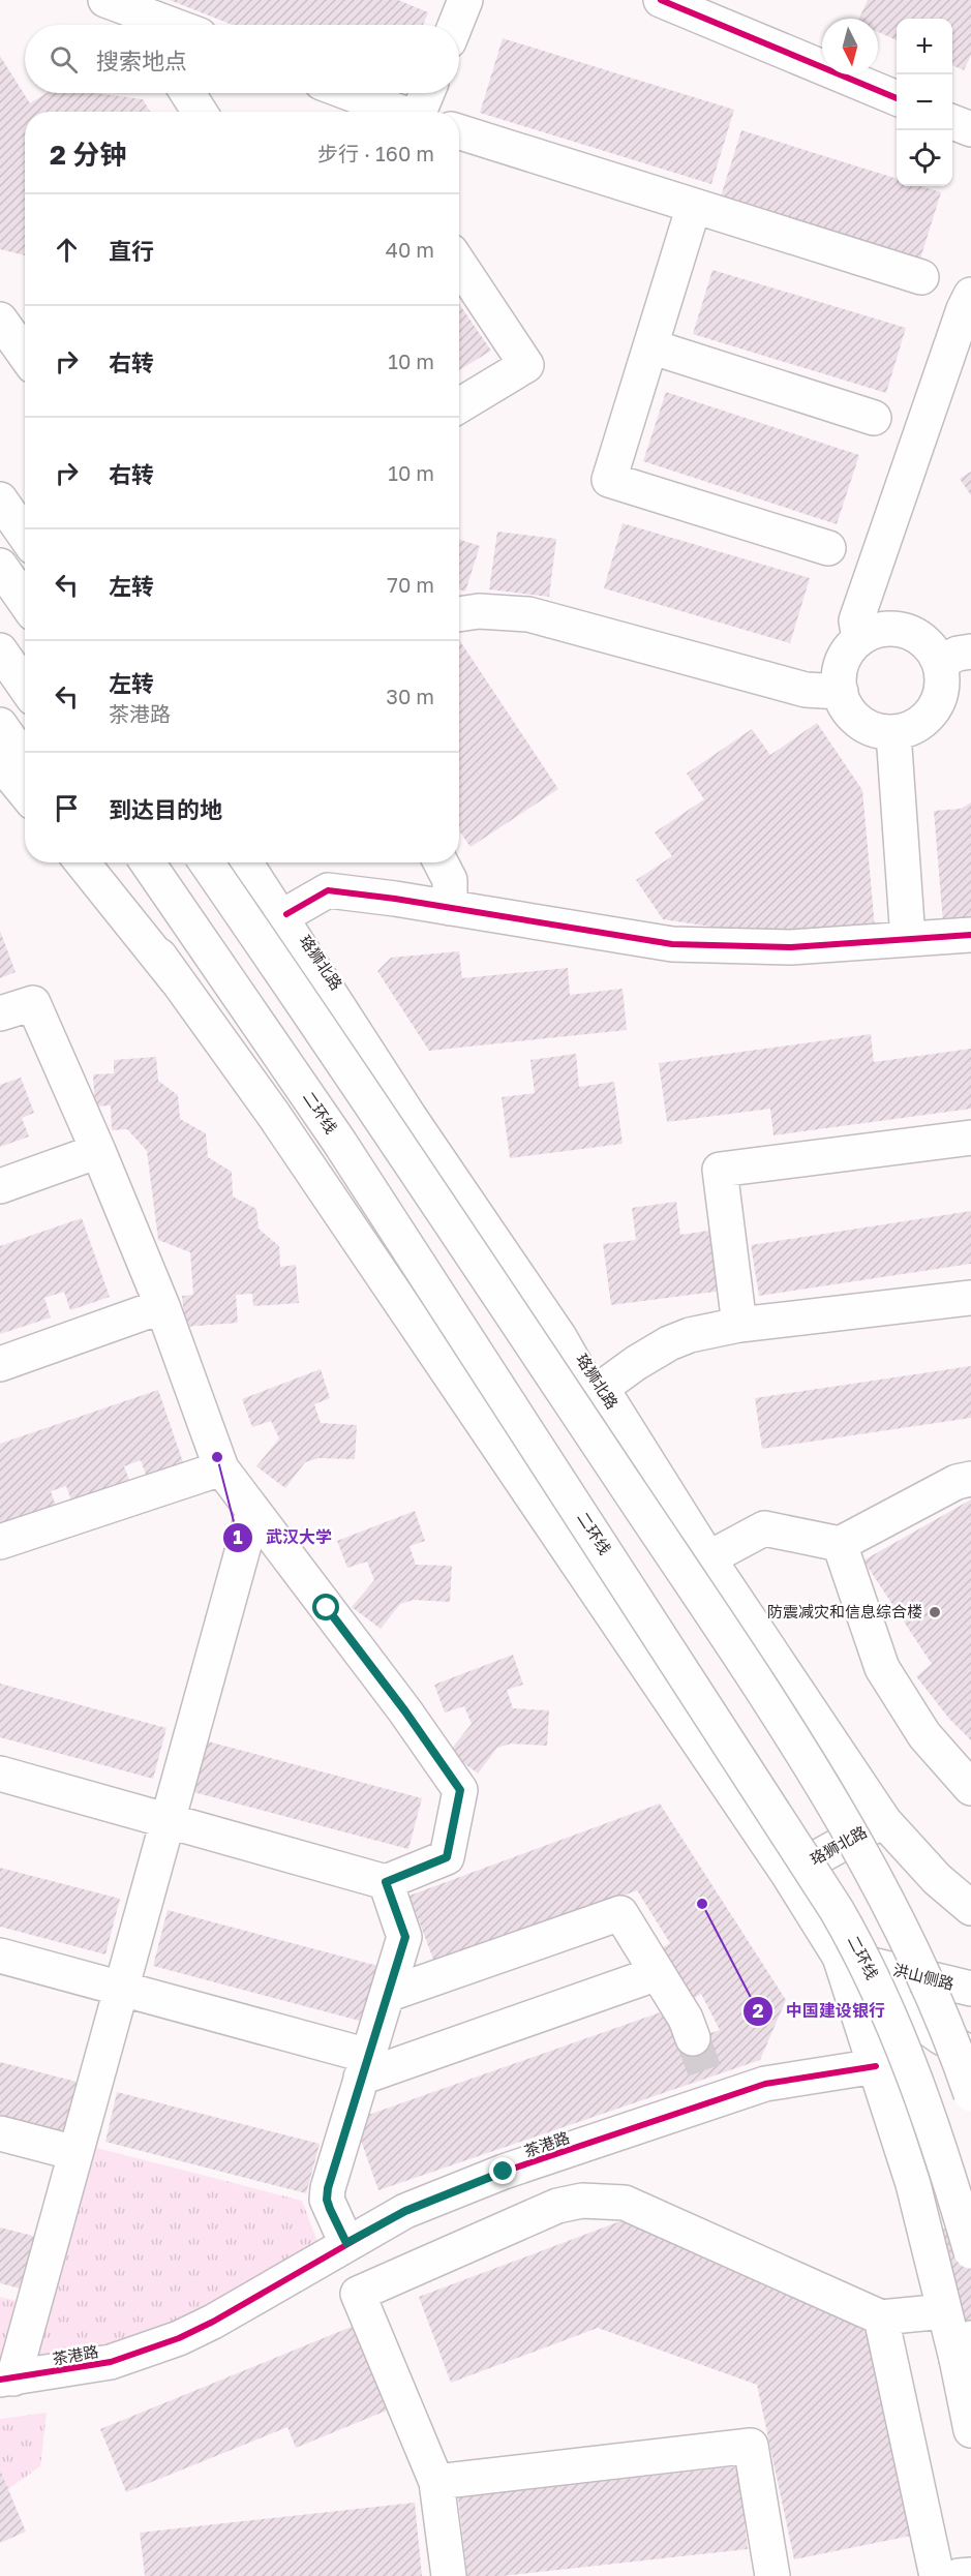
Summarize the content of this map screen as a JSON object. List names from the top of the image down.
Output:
{
  "streets": {
    "main road": [
      "珞狮北路",
      "二环线",
      "洪山侧路",
      "茶港路"
    ]
  },
  "places": ["武汉大学", "防震减灾和信息综合楼", "中国建设银行"],
  "north": "bottom",
  "page": {
    "map_buttons": ["+", "−"],
    "search": "搜索地点",
    "heading": ["2 分钟", "步行 · 160 m"],
    "list": [
      ["直行", "40 m"],
      ["右转", "10 m"],
      ["右转", "10 m"],
      ["左转", "70 m"],
      ["左转", "茶港路", "30 m"],
      "到达目的地"
    ]
  }
}
